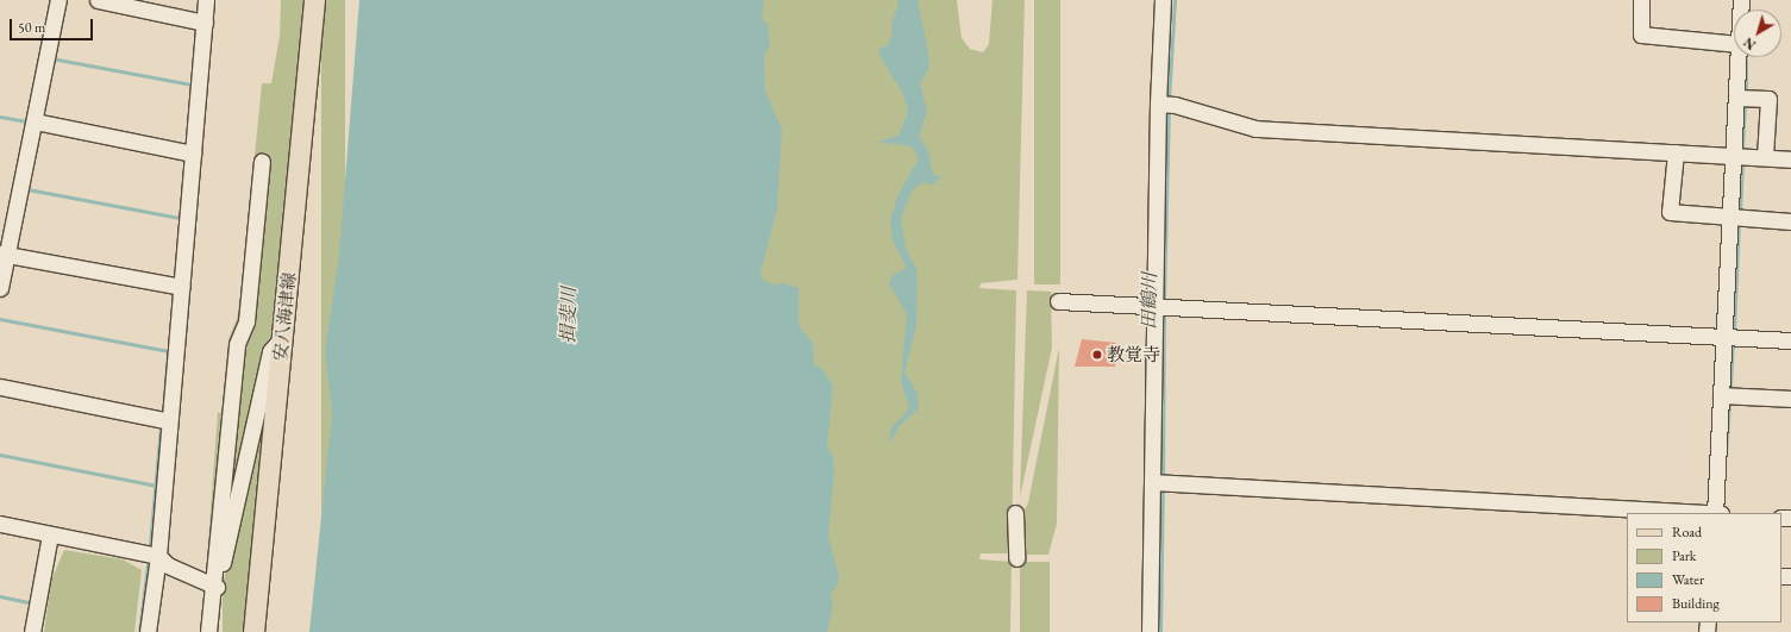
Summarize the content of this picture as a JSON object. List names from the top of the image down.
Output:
{
  "streets": {
    "main road": ["安八海津線"]
  },
  "water": ["田鶴川", "揖斐川"],
  "places": ["教覚寺"],
  "legend": [
    "Road",
    "Park",
    "Water",
    "Building"
  ],
  "scale_bar": "50 m",
  "north": "bottom left"
}
